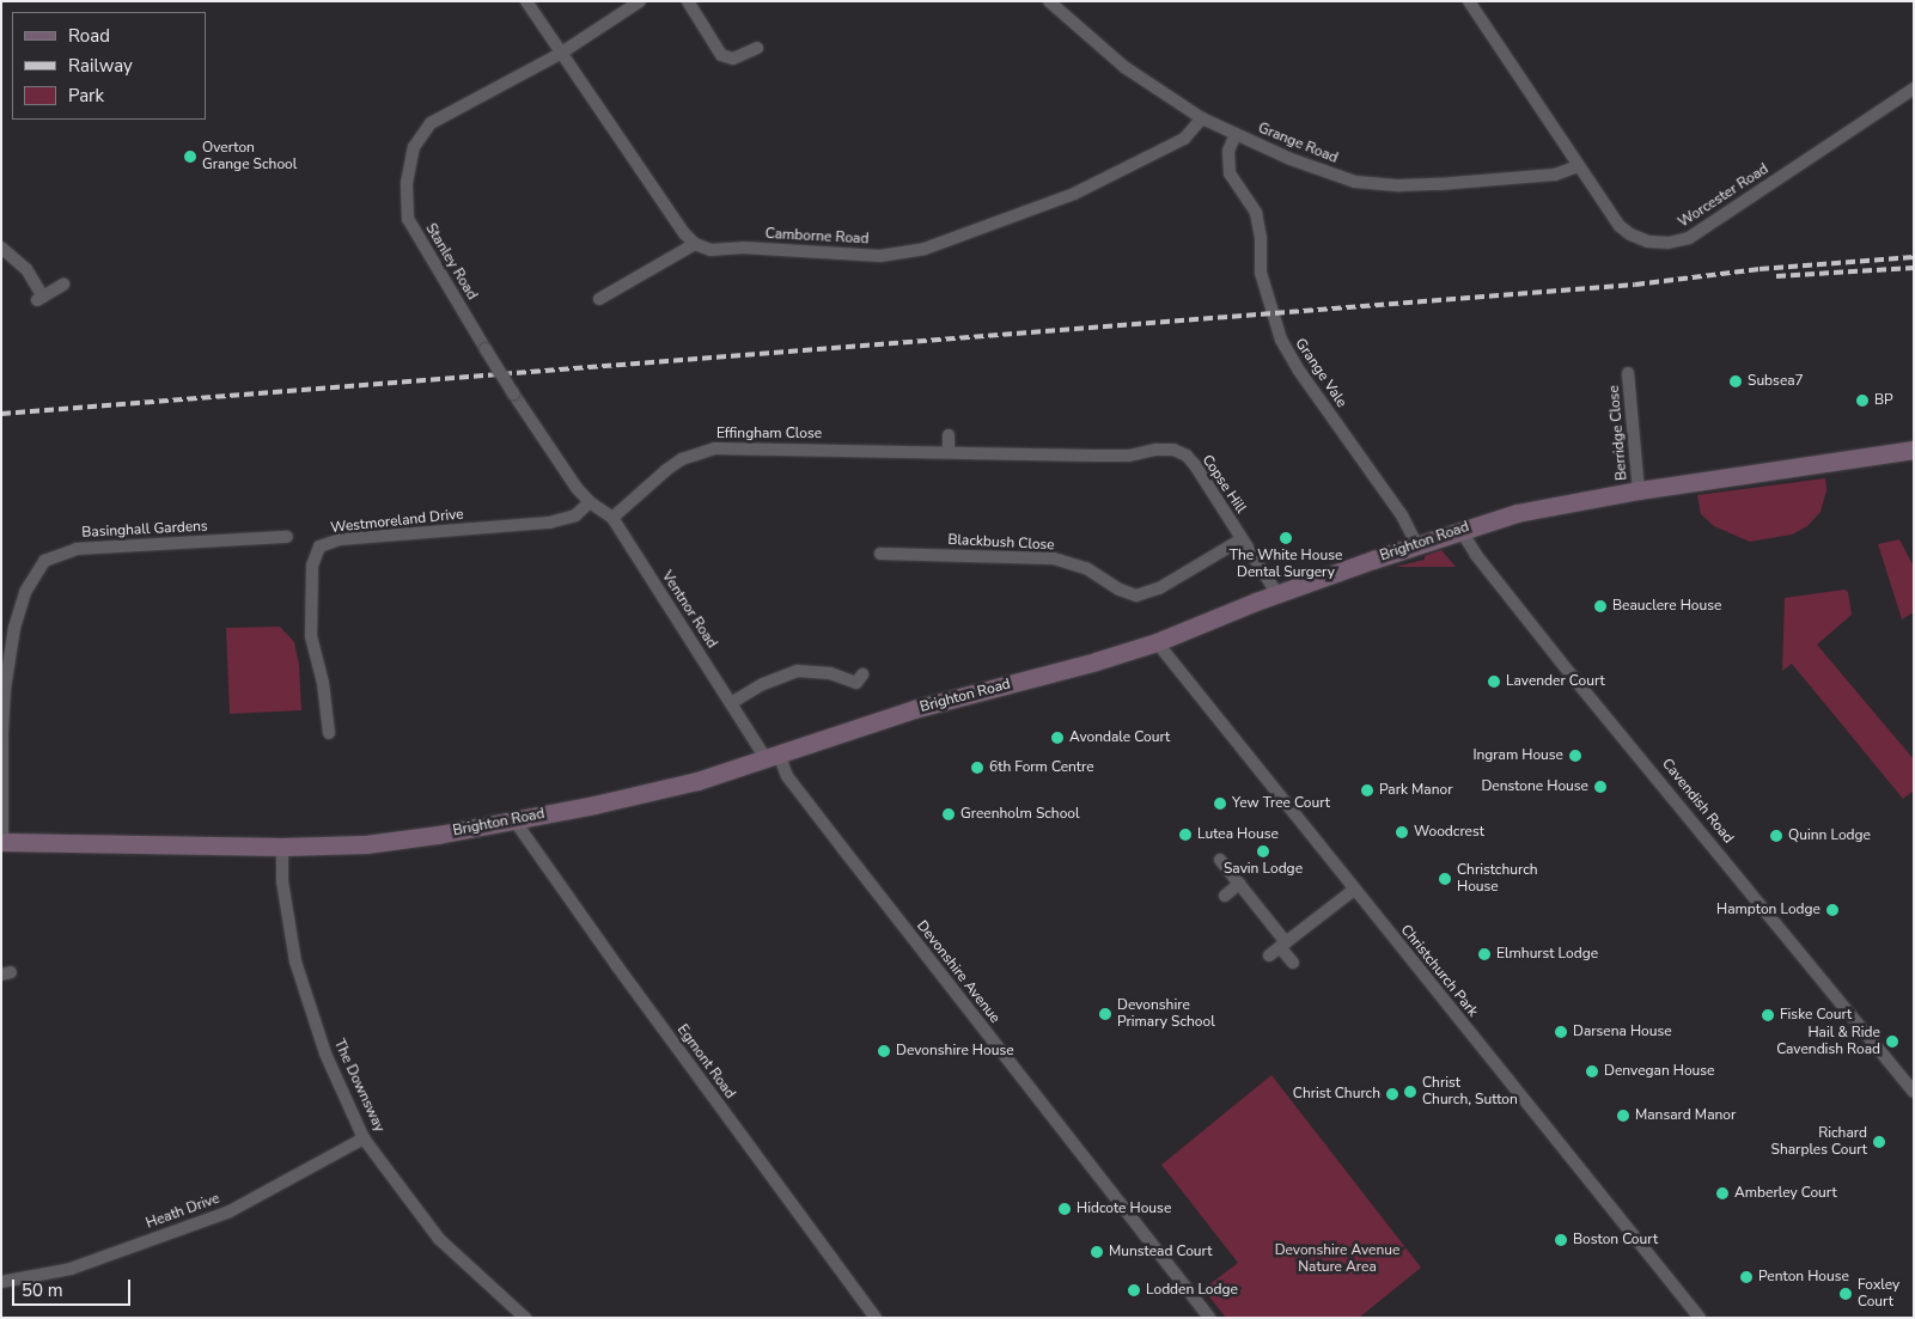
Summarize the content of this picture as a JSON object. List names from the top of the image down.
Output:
{
  "streets": {
    "main road": ["Brighton Road"],
    "street": [
      "Grange Road",
      "Worcester Road",
      "Camborne Road",
      "Stanley Road",
      "Grange Vale",
      "Berridge Close",
      "Effingham Close",
      "Copse Hill",
      "Westmoreland Drive",
      "Basinghall Gardens",
      "Blackbush Close",
      "Ventnor Road",
      "Cavendish Road",
      "Christchurch Park",
      "Devonshire Avenue",
      "Egmont Road",
      "The Downsway",
      "Heath Drive"
    ]
  },
  "crossings": [
    ["Grange Road", "Worcester Road"],
    ["Grange Road", "Camborne Road"],
    ["Grange Road", "Grange Vale"],
    ["Stanley Road", "Ventnor Road"],
    ["Grange Vale", "Brighton Road"],
    ["Berridge Close", "Brighton Road"],
    ["Effingham Close", "Copse Hill"],
    ["Effingham Close", "Ventnor Road"],
    ["Copse Hill", "Brighton Road"],
    ["Copse Hill", "Blackbush Close"],
    ["Westmoreland Drive", "Ventnor Road"],
    ["Basinghall Gardens", "Brighton Road"],
    ["Brighton Road", "Ventnor Road"],
    ["Brighton Road", "Cavendish Road"],
    ["Brighton Road", "Christchurch Park"],
    ["Brighton Road", "Devonshire Avenue"],
    ["Brighton Road", "Egmont Road"],
    ["Brighton Road", "The Downsway"],
    ["Ventnor Road", "Devonshire Avenue"],
    ["The Downsway", "Heath Drive"]
  ],
  "parks": ["Devonshire Avenue Nature Area"],
  "places": [
    "Overton Grange School",
    "Subsea7",
    "BP",
    "The White House Dental Surgery",
    "Beauclere House",
    "Lavender Court",
    "Avondale Court",
    "Ingram House",
    "6th Form Centre",
    "Denstone House",
    "Park Manor",
    "Yew Tree Court",
    "Greenholm School",
    "Woodcrest",
    "Lutea House",
    "Quinn Lodge",
    "Savin Lodge",
    "Christchurch House",
    "Hampton Lodge",
    "Elmhurst Lodge",
    "Devonshire Primary School",
    "Fiske Court",
    "Darsena House",
    "Hail & Ride Cavendish Road",
    "Devonshire House",
    "Denvegan House",
    "Christ Church, Sutton",
    "Christ Church",
    "Mansard Manor",
    "Richard Sharples Court",
    "Amberley Court",
    "Hidcote House",
    "Boston Court",
    "Munstead Court",
    "Penton House",
    "Lodden Lodge",
    "Foxley Court"
  ],
  "legend": ["Road", "Railway", "Park"],
  "scale_bar": "50 m"
}
